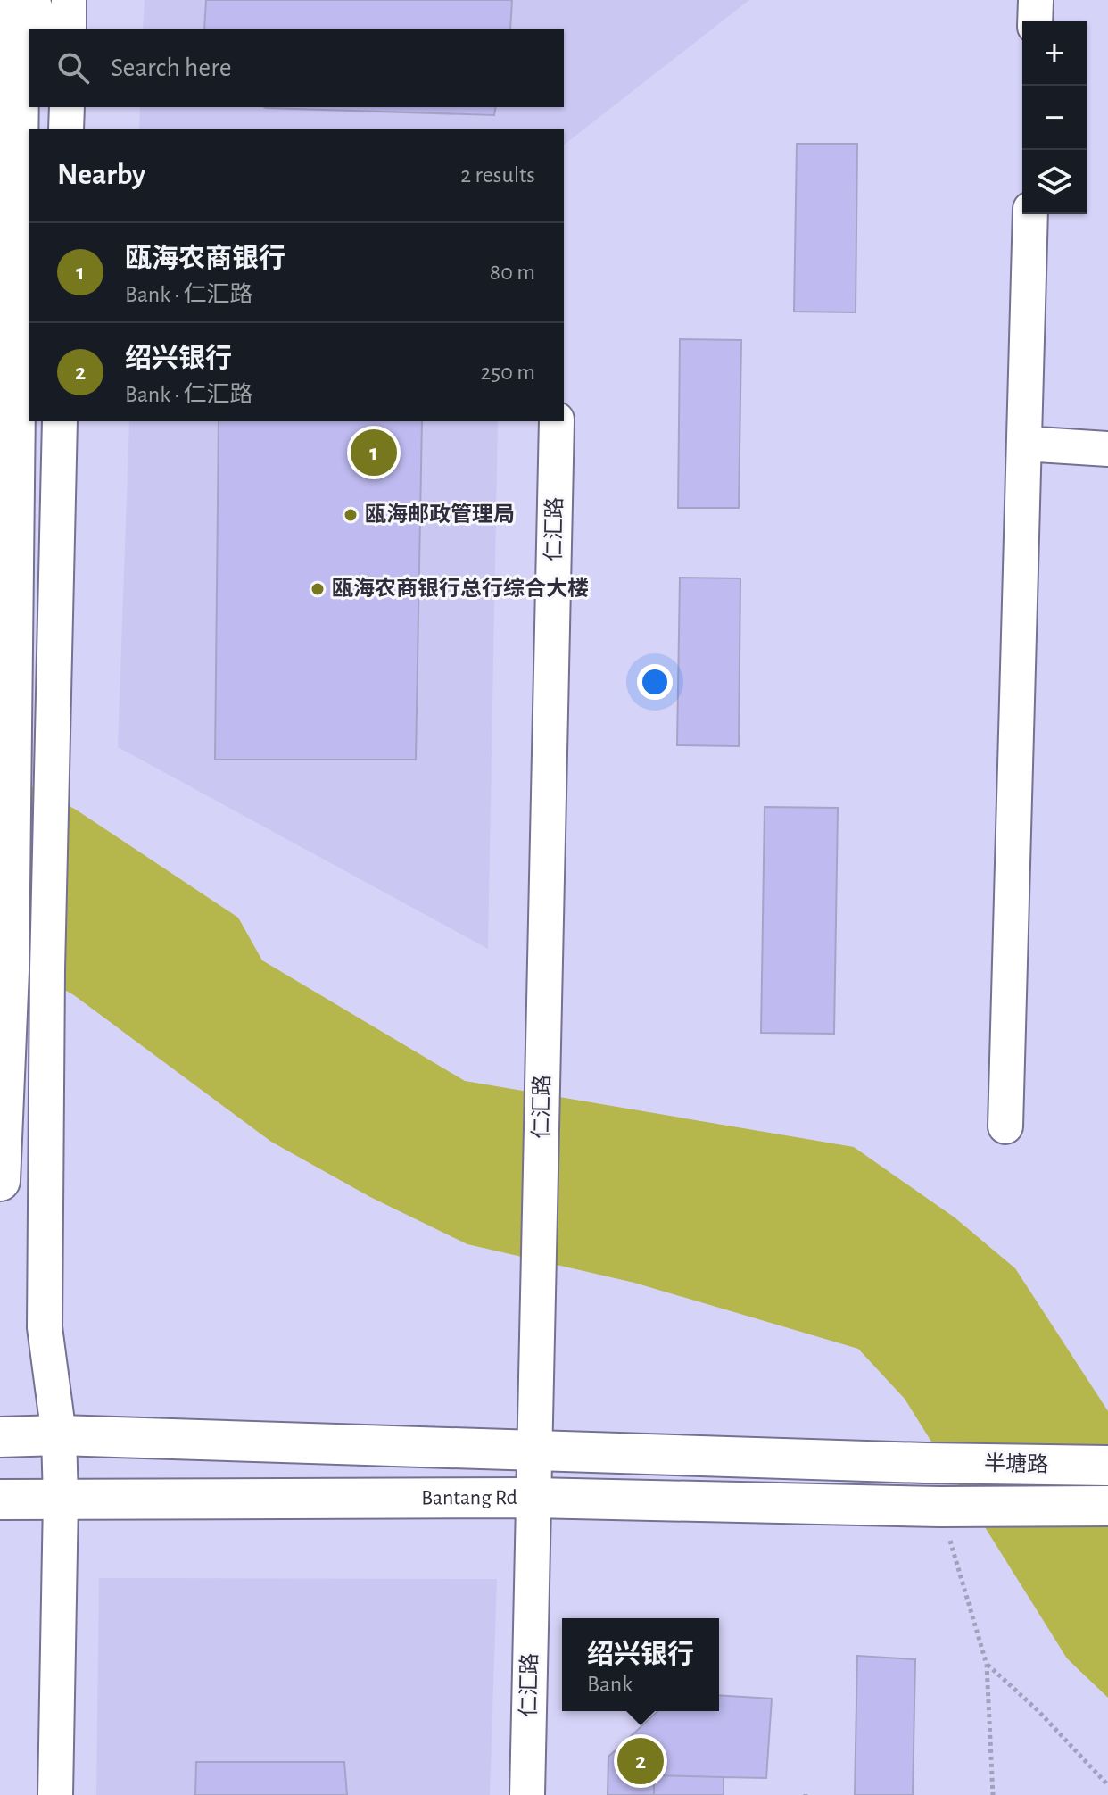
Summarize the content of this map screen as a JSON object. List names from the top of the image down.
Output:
{
  "streets": {
    "main road": ["半塘路", "Bantang Rd"],
    "street": ["仁汇路"]
  },
  "crossings": [
    ["仁汇路", "半塘路"],
    ["仁汇路", "Bantang Rd"],
    ["半塘路", "Bantang Rd"]
  ],
  "places": ["瓯海邮政管理局", "瓯海农商银行总行综合大楼"],
  "page": {
    "map_buttons": ["+", "−"],
    "search": "Search here",
    "heading": ["Nearby", "2 results"],
    "list": [
      {
        "mark": "1",
        "name": "瓯海农商银行",
        "note": "Bank · 仁汇路",
        "value": "80 m"
      },
      {
        "mark": "2",
        "name": "绍兴银行",
        "note": "Bank · 仁汇路",
        "value": "250 m"
      }
    ],
    "pins": ["1", "2"],
    "popup": ["绍兴银行", "Bank"]
  }
}
